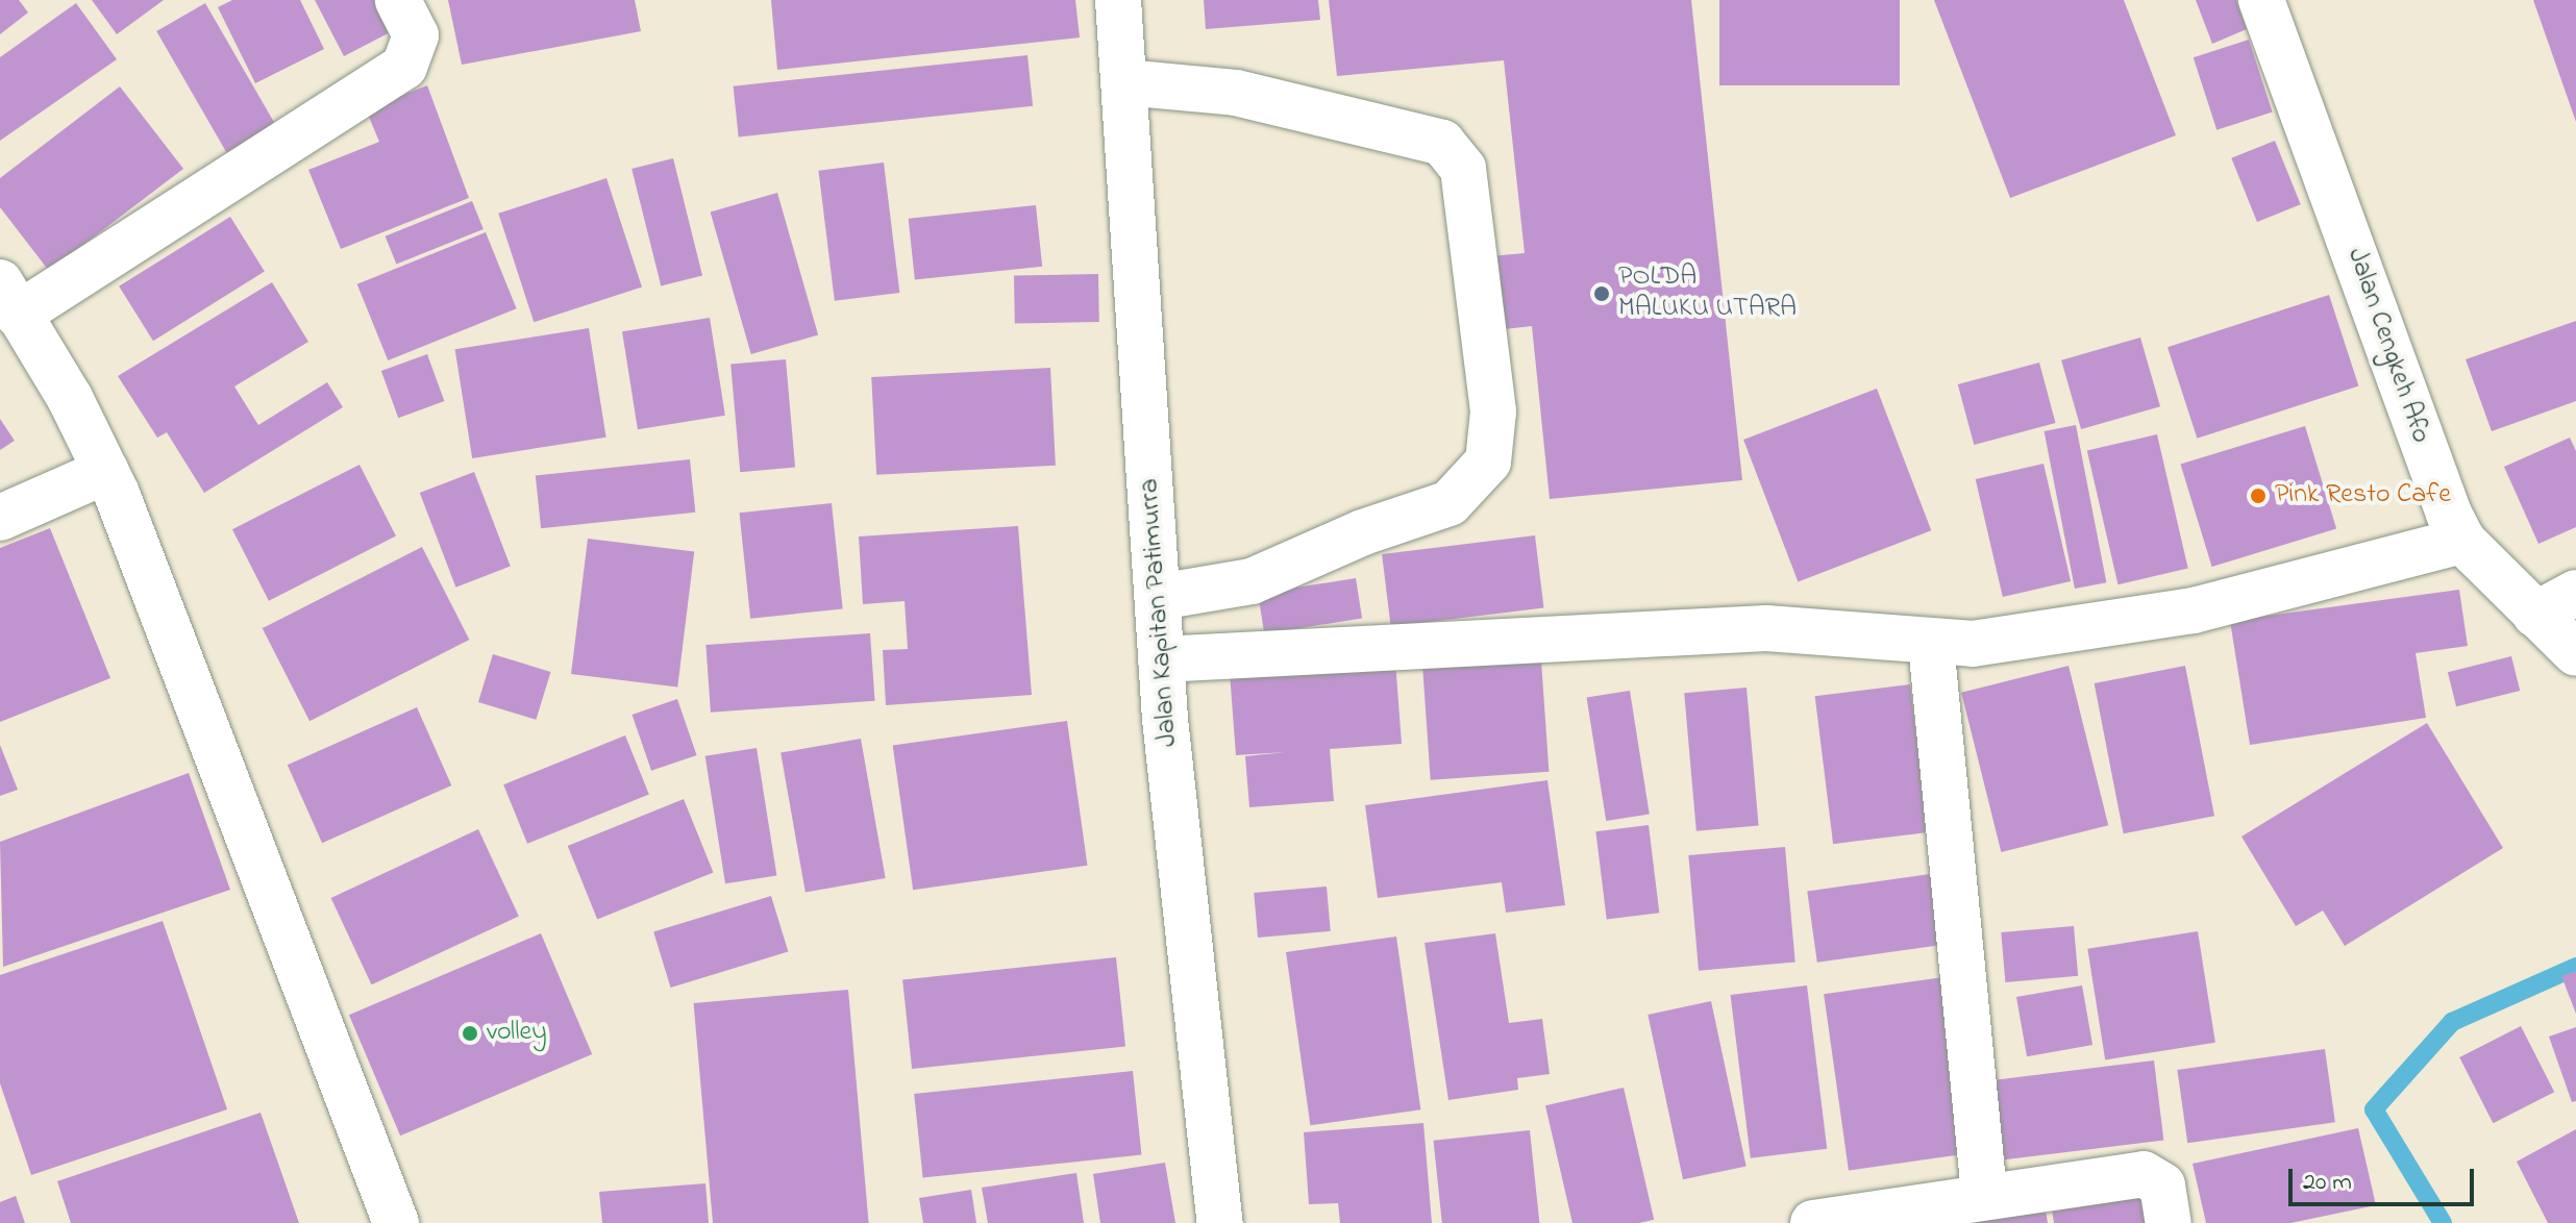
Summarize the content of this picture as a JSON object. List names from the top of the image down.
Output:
{
  "streets": {
    "street": ["Jalan Cengkeh Afo", "Jalan Kapitan Patimurra"]
  },
  "places": ["POLDA MALUKU UTARA", "Pink Resto Cafe", "volley"],
  "scale_bar": "20 m"
}
